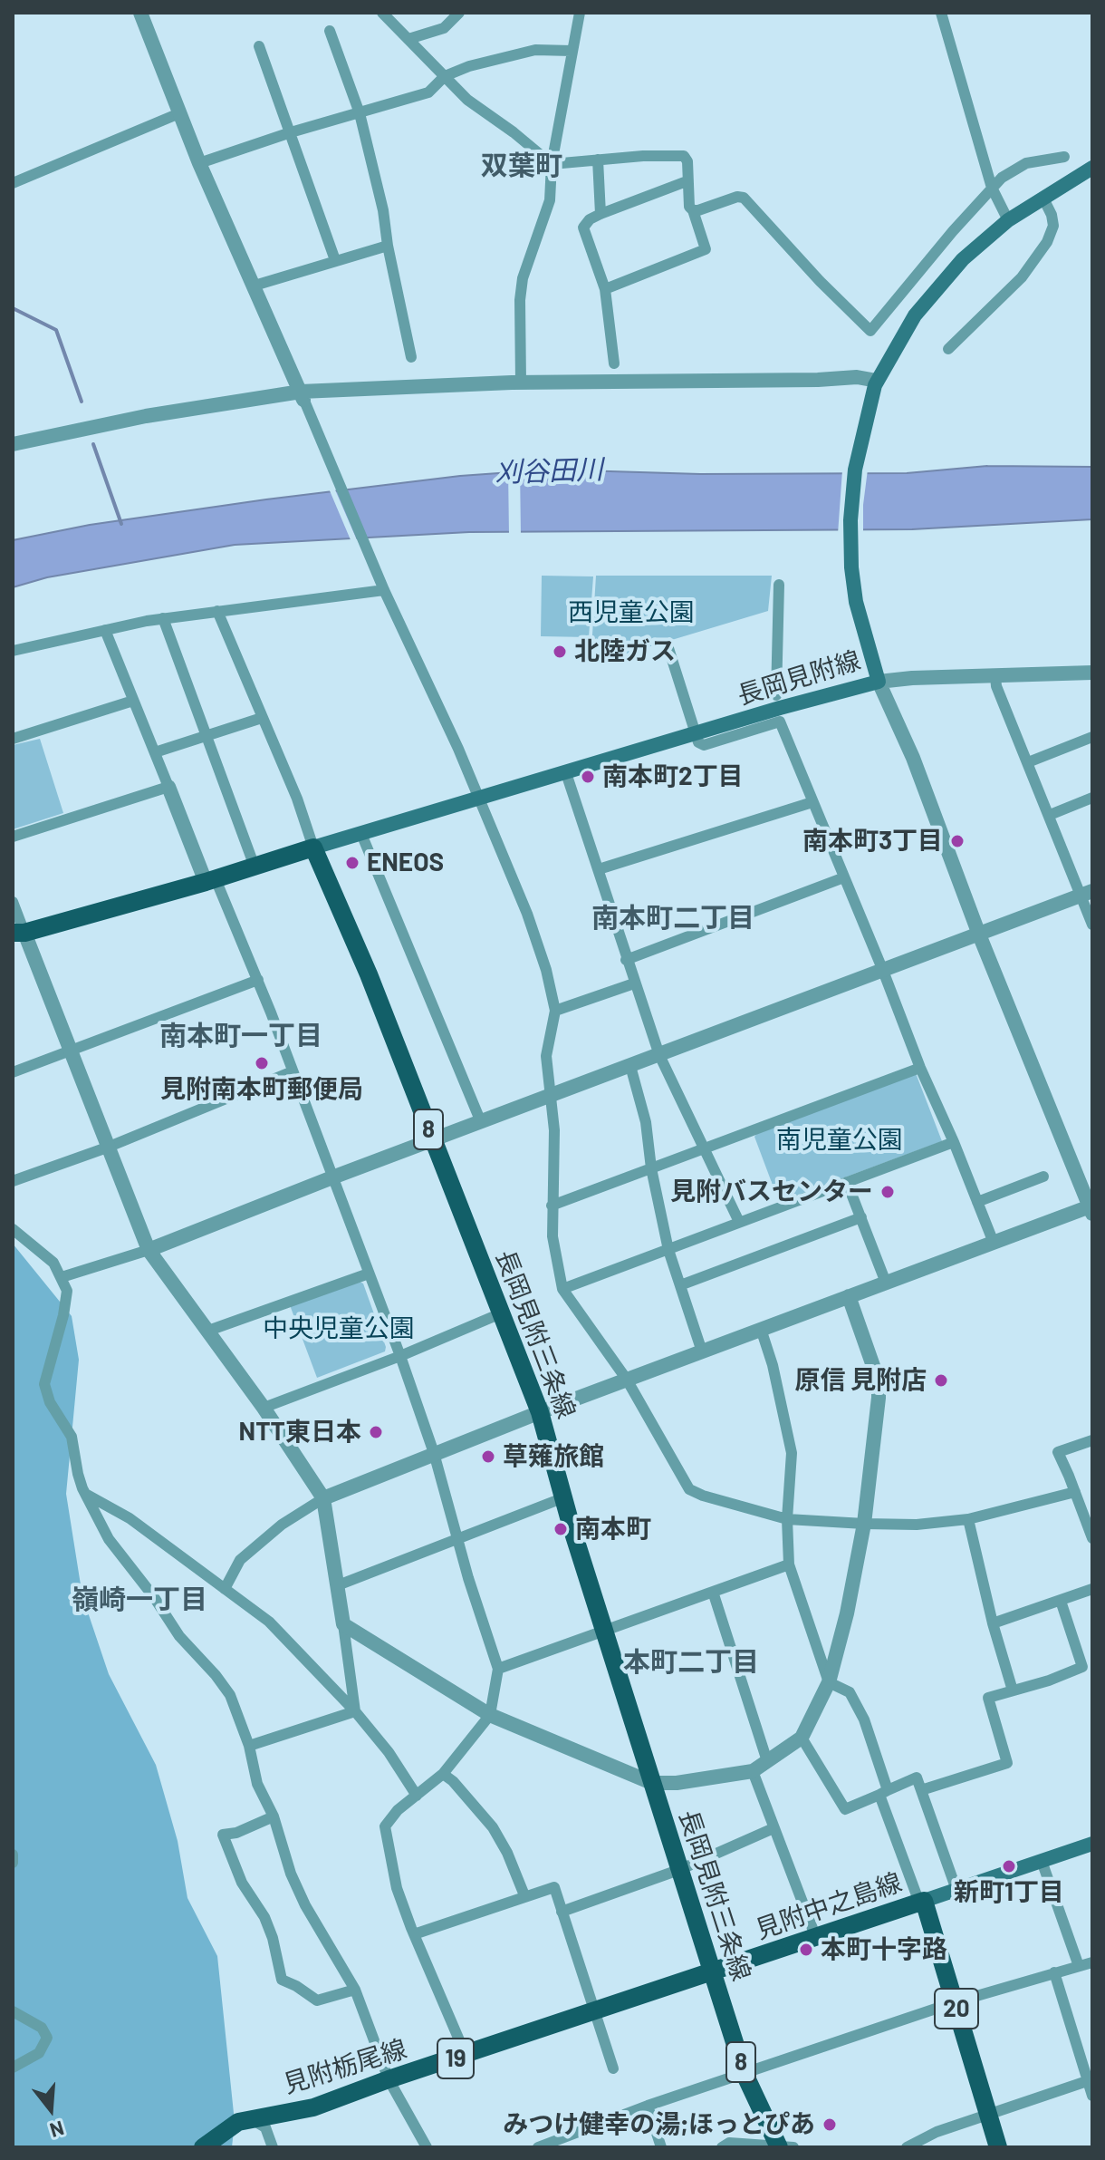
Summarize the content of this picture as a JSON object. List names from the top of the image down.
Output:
{
  "streets": {
    "main road": [
      "長岡見附線",
      "8",
      "長岡見附三条線",
      "見附中之島線",
      "20",
      "19",
      "見附栃尾線"
    ]
  },
  "crossings": [
    ["長岡見附線", "長岡見附三条線"],
    ["長岡見附三条線", "見附中之島線"],
    ["長岡見附三条線", "見附栃尾線"],
    ["見附中之島線", "見附栃尾線"]
  ],
  "districts": [
    "双葉町",
    "南本町二丁目",
    "南本町一丁目",
    "嶺崎一丁目",
    "本町二丁目"
  ],
  "water": ["刈谷田川"],
  "parks": ["西児童公園", "南児童公園", "中央児童公園"],
  "places": [
    "北陸ガス",
    "南本町2丁目",
    "南本町3丁目",
    "ENEOS",
    "見附南本町郵便局",
    "見附バスセンター",
    "原信 見附店",
    "NTT東日本",
    "草薙旅館",
    "南本町",
    "新町1丁目",
    "本町十字路",
    "みつけ健幸の湯;ほっとぴあ"
  ],
  "north": "bottom"
}
